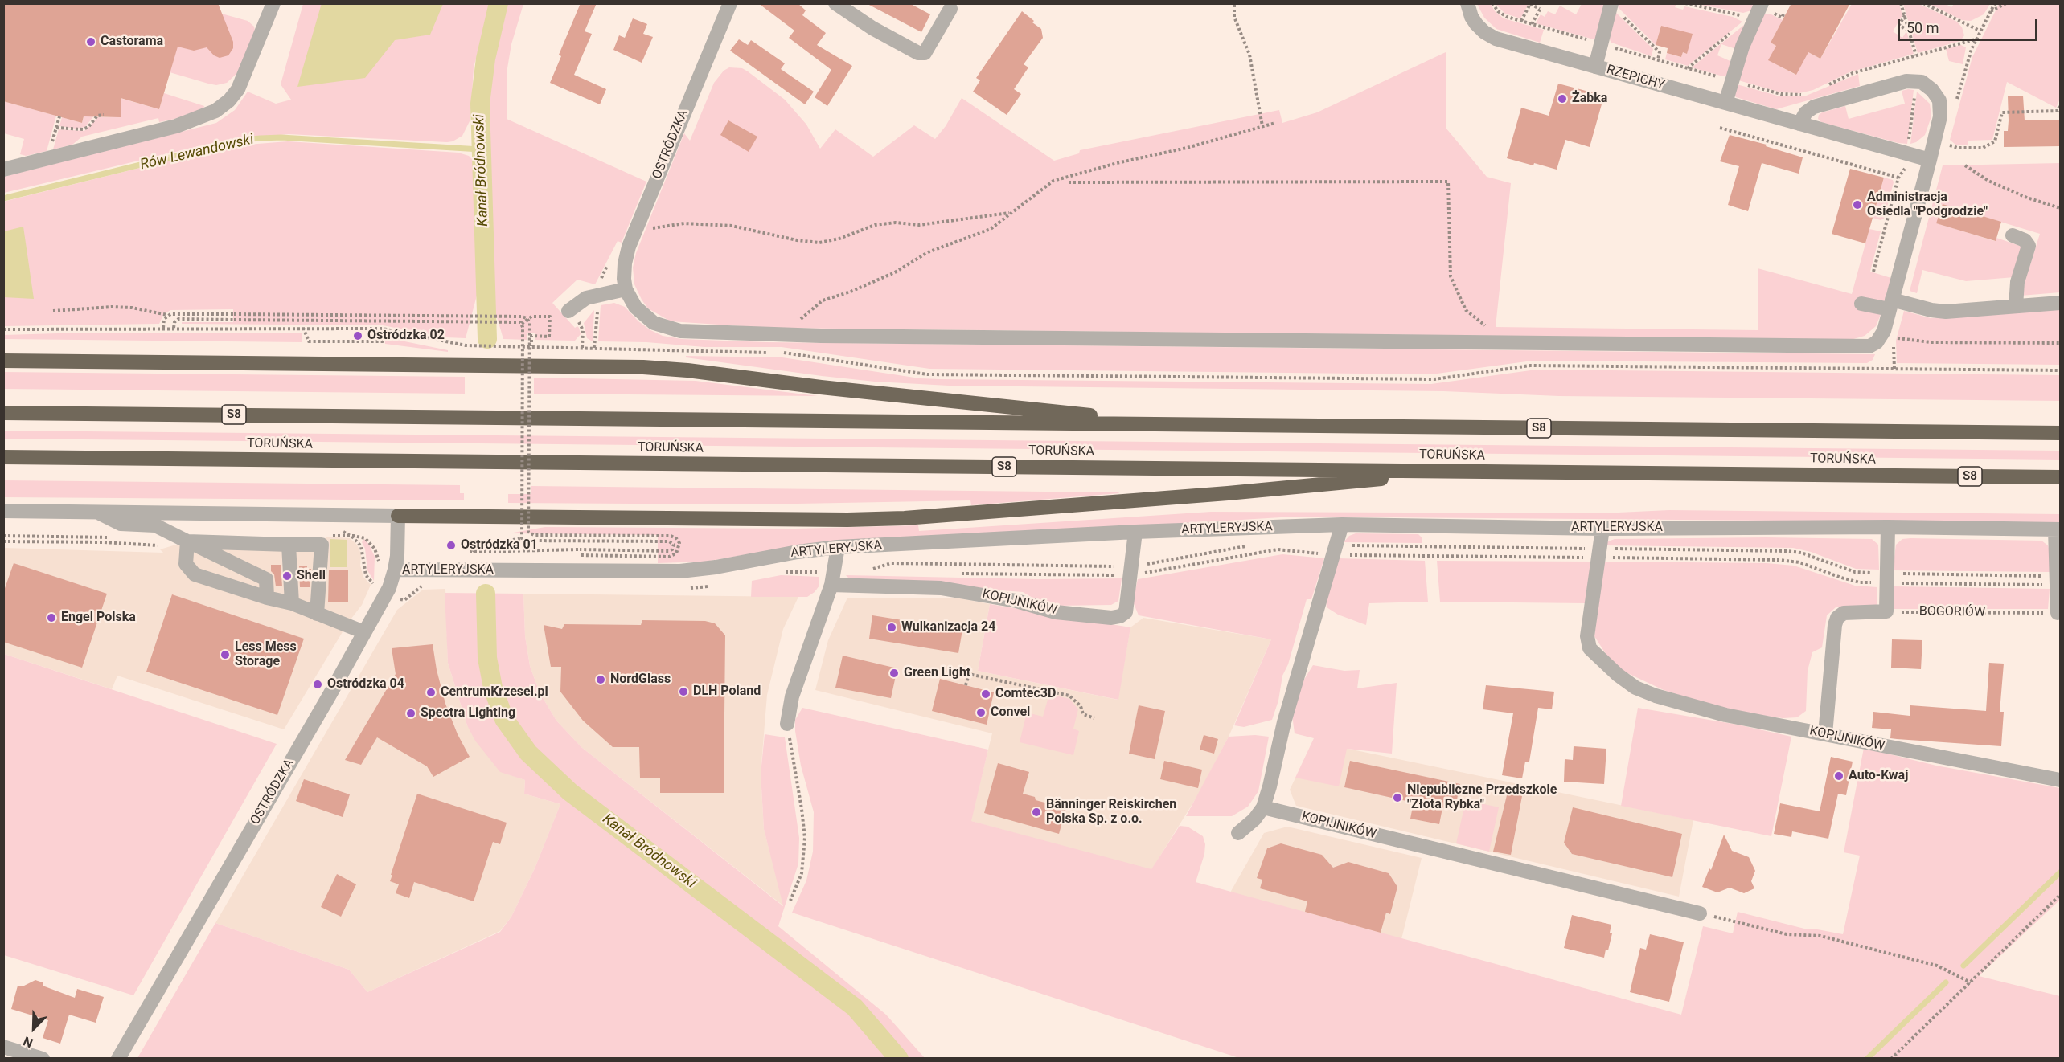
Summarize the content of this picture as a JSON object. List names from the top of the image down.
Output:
{
  "streets": {
    "highway": ["S8", "TORUŃSKA"],
    "street": [
      "RZEPICHY",
      "OSTRÓDZKA",
      "ARTYLERYJSKA",
      "KOPIJNIKÓW"
    ],
    "path": ["BOGORIÓW"]
  },
  "crossings": [
    ["OSTRÓDZKA", "ARTYLERYJSKA"],
    ["ARTYLERYJSKA", "KOPIJNIKÓW"]
  ],
  "water": ["Rów Lewandowski", "Kanał Bródnowski"],
  "places": [
    "Castorama",
    "Żabka",
    "Administracja Osiedla \"Podgrodzie\"",
    "Ostródzka 02",
    "Ostródzka 01",
    "Shell",
    "Engel Polska",
    "Wulkanizacja 24",
    "Less Mess Storage",
    "Green Light",
    "NordGlass",
    "Ostródzka 04",
    "DLH Poland",
    "CentrumKrzesel.pl",
    "Comtec3D",
    "Convel",
    "Spectra Lighting",
    "Auto-Kwaj",
    "Niepubliczne Przedszkole \"Złota Rybka\"",
    "Bänninger Reiskirchen Polska Sp. z o.o."
  ],
  "scale_bar": "50 m",
  "north": "bottom left"
}
